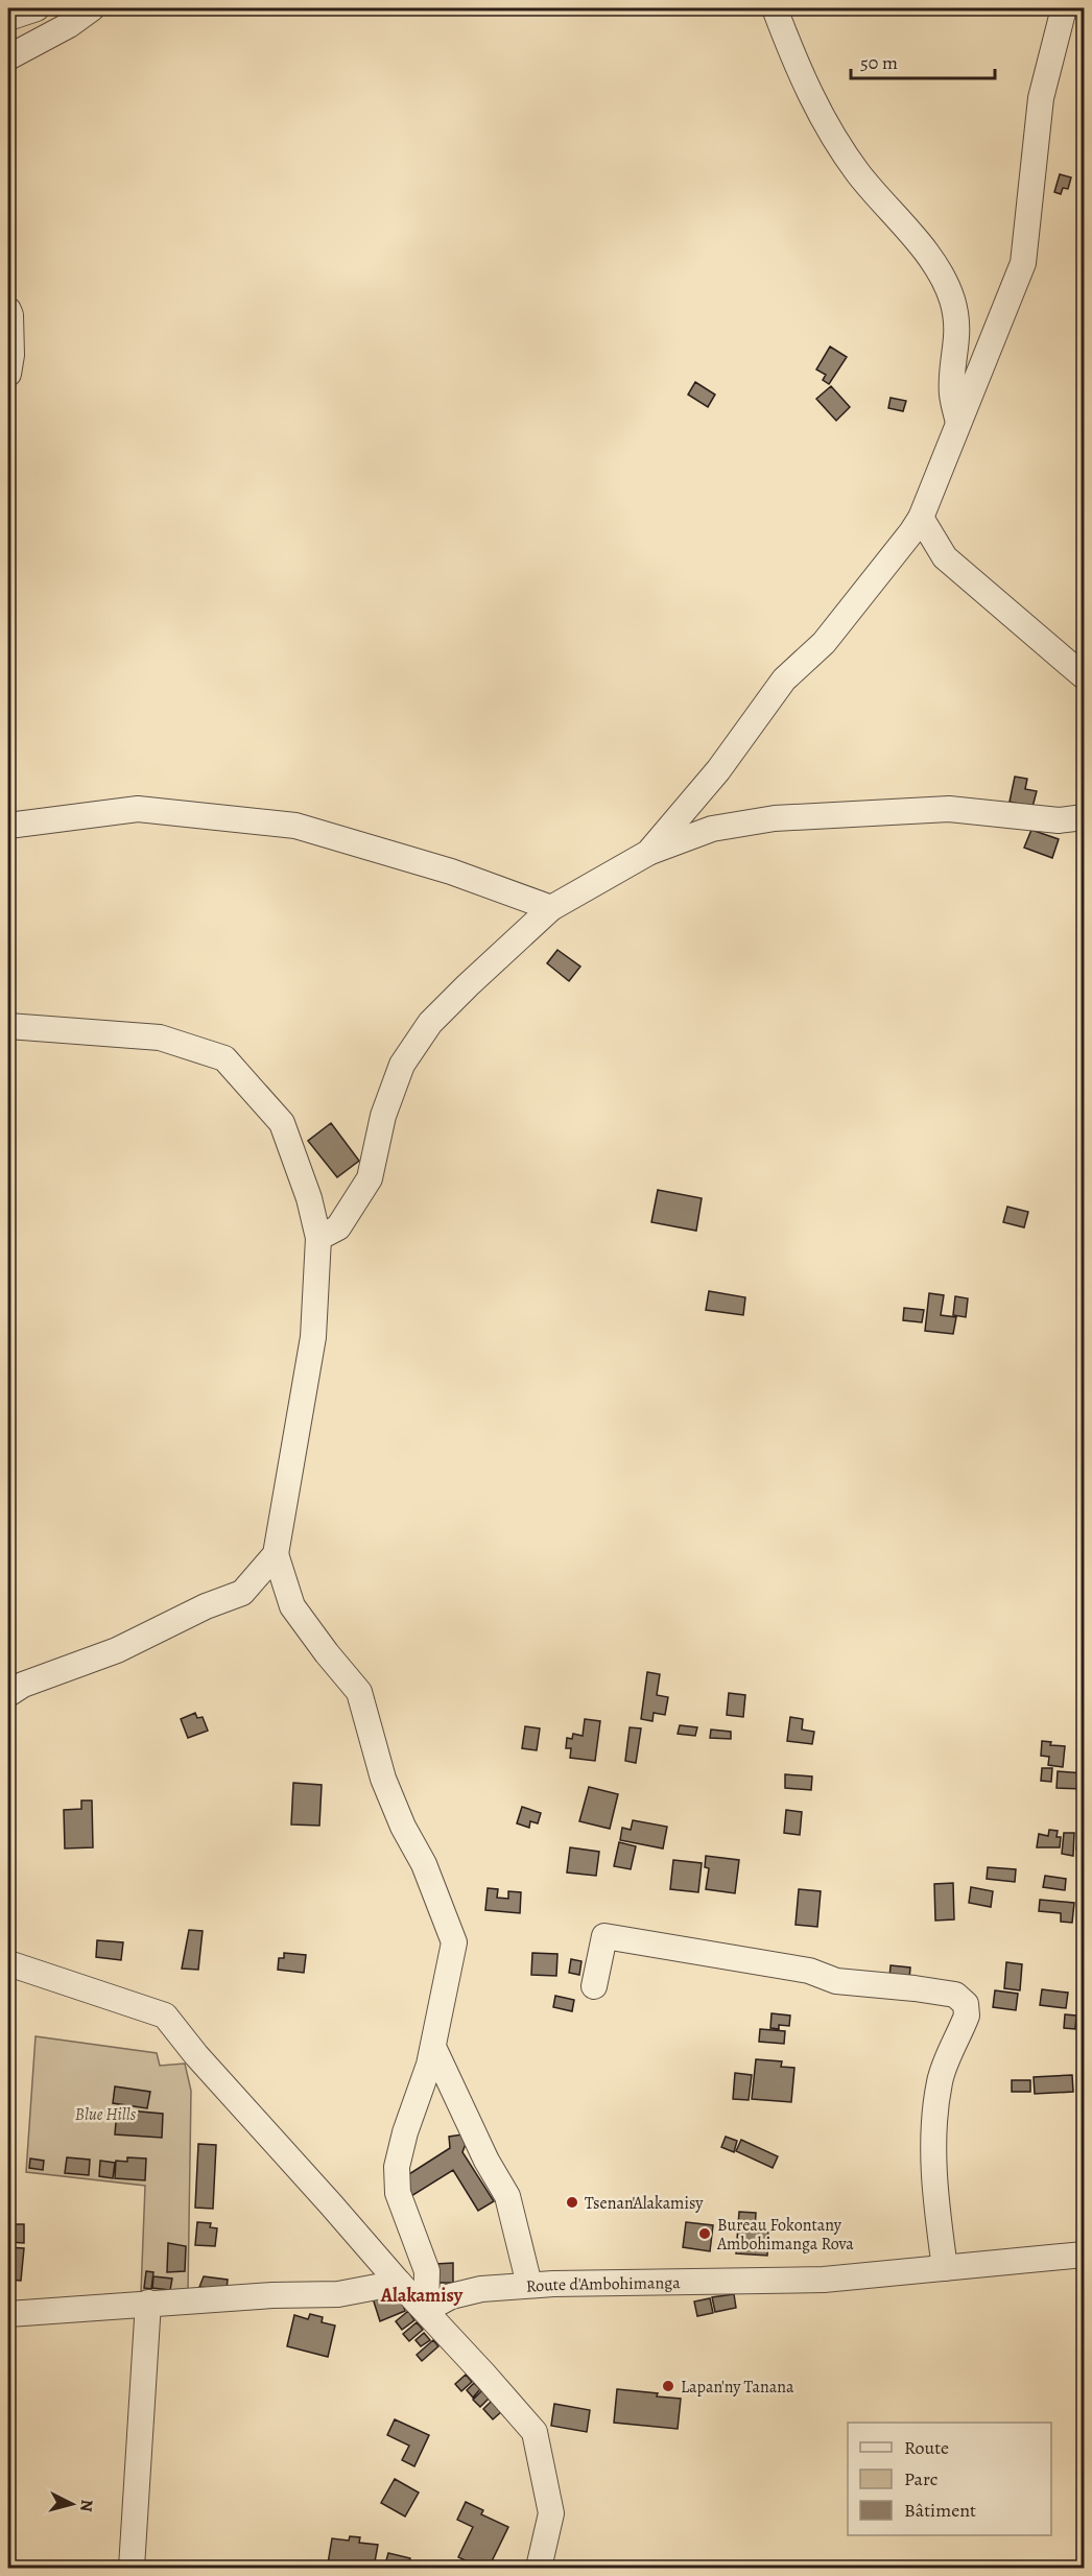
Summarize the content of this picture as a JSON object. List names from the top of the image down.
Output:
{
  "streets": {
    "street": ["Route d'Ambohimanga"]
  },
  "districts": ["Alakamisy"],
  "parks": ["Blue Hills"],
  "places": ["Tsenan'Alakamisy", "Bureau Fokontany Ambohimanga Rova", "Lapan'ny Tanana"],
  "legend": ["Route", "Parc", "Bâtiment"],
  "scale_bar": "50 m",
  "north": "right"
}
